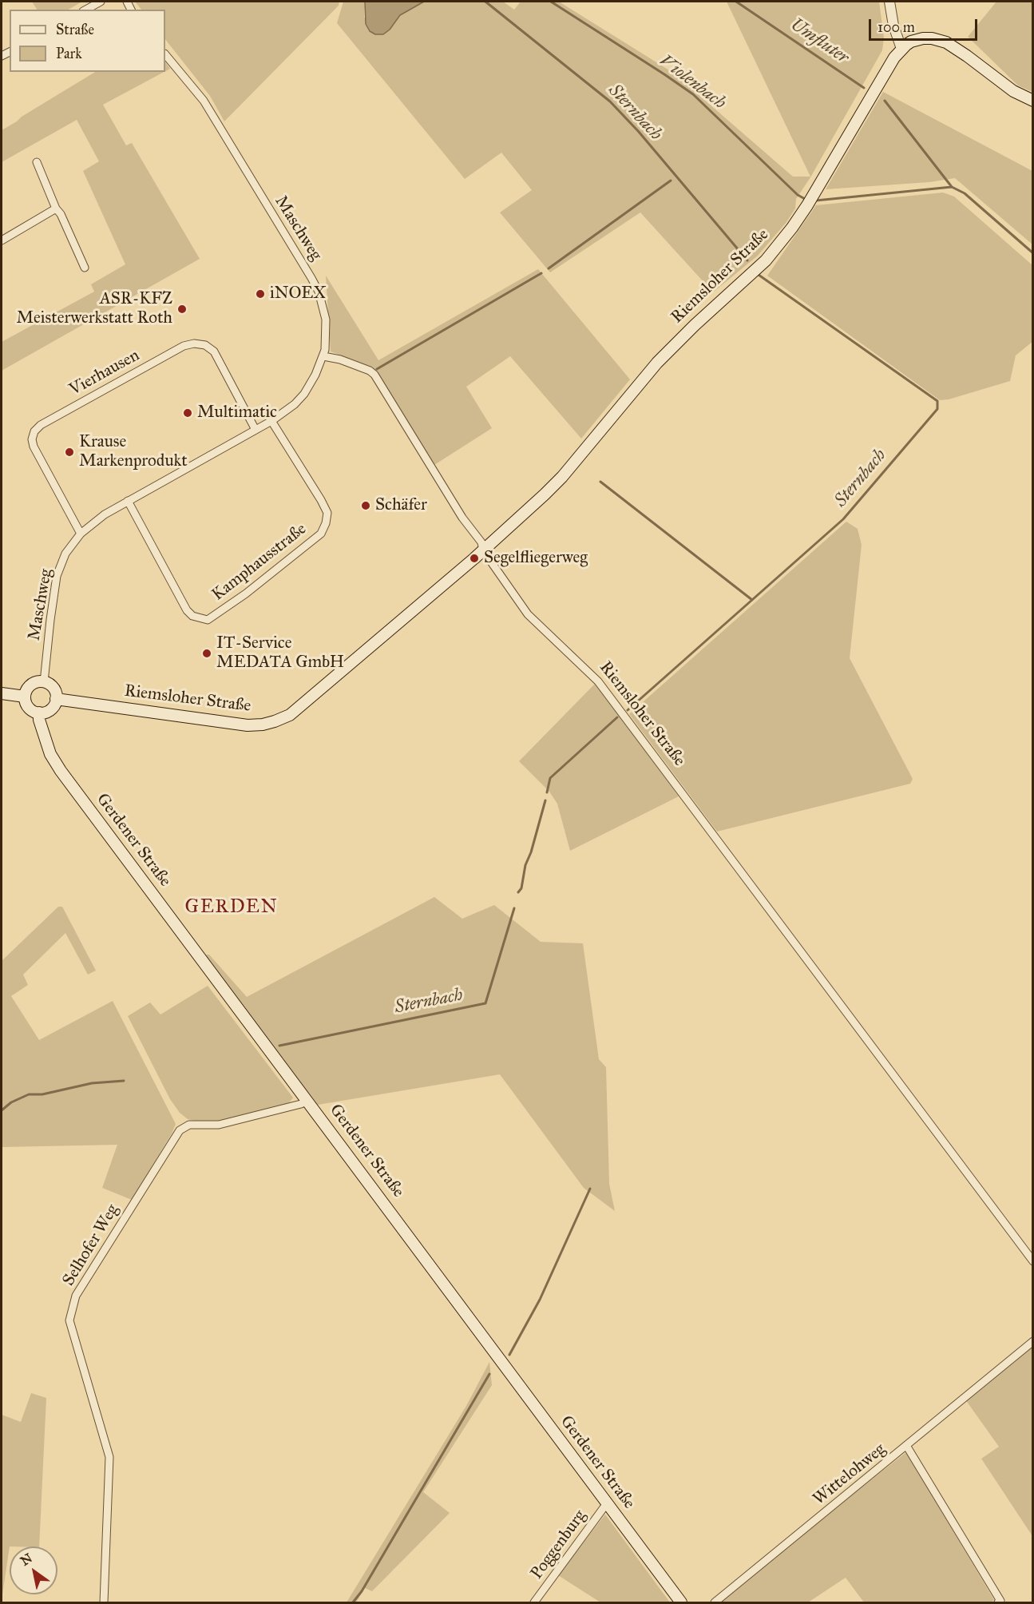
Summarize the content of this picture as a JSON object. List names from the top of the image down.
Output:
{
  "streets": {
    "main road": ["Riemsloher Straße", "Gerdener Straße"],
    "street": [
      "Maschweg",
      "Vierhausen",
      "Kamphausstraße",
      "Selhofer Weg",
      "Wittelohweg",
      "Poggenburg"
    ]
  },
  "crossings": [
    ["Maschweg", "Riemsloher Straße"],
    ["Maschweg", "Vierhausen"],
    ["Maschweg", "Kamphausstraße"],
    ["Maschweg", "Gerdener Straße"],
    ["Riemsloher Straße", "Gerdener Straße"],
    ["Gerdener Straße", "Selhofer Weg"],
    ["Gerdener Straße", "Poggenburg"]
  ],
  "districts": ["GERDEN"],
  "water": ["Umfluter", "Violenbach", "Sternbach"],
  "places": [
    "iNOEX",
    "ASR-KFZ Meisterwerkstatt Roth",
    "Multimatic",
    "Krause Markenprodukt",
    "Schäfer",
    "Segelfliegerweg",
    "IT-Service MEDATA GmbH"
  ],
  "legend": ["Straße", "Park"],
  "scale_bar": "100 m",
  "north": "top left"
}
